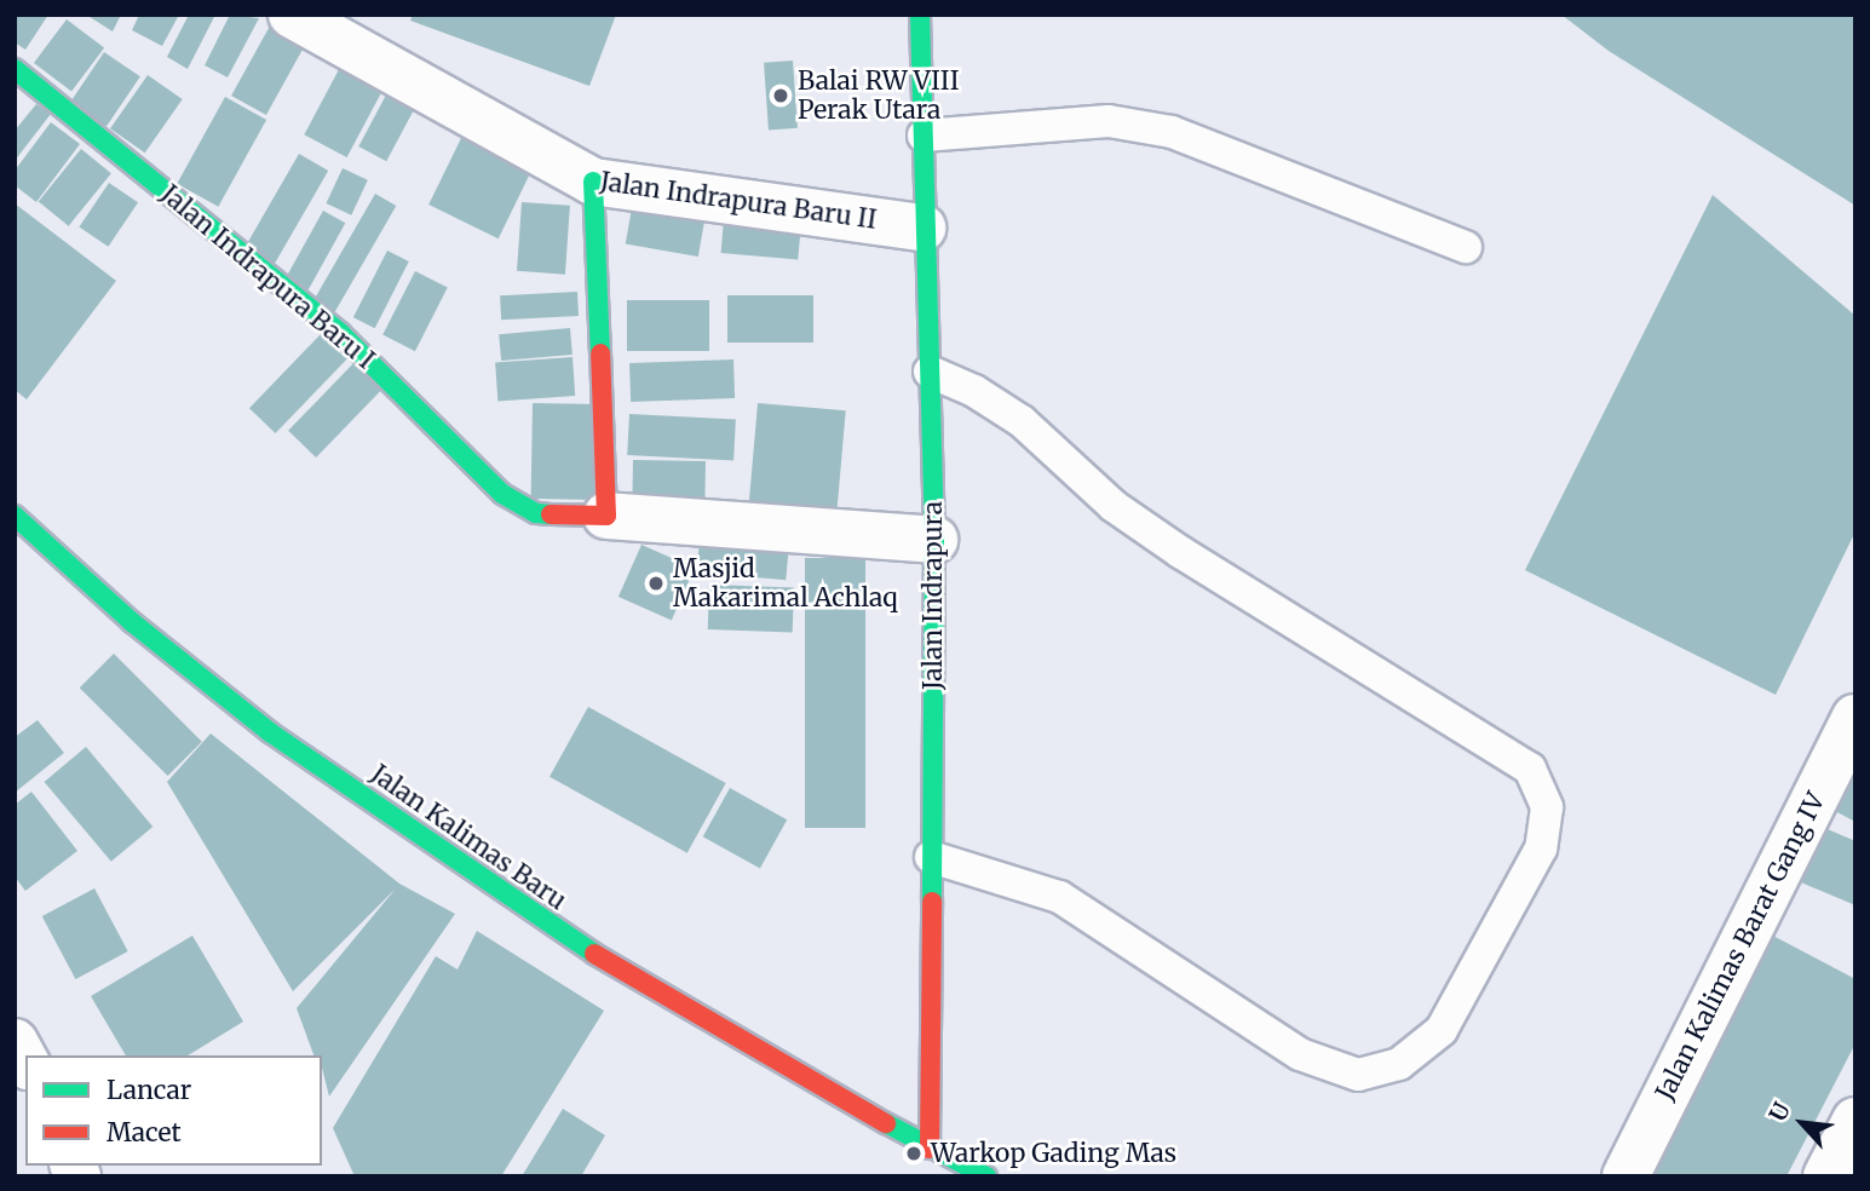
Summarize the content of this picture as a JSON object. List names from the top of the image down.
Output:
{
  "streets": {
    "street": [
      "Jalan Indrapura Baru II",
      "Jalan Indrapura Baru I",
      "Jalan Indrapura",
      "Jalan Kalimas Baru",
      "Jalan Kalimas Barat Gang IV"
    ]
  },
  "crossings": [
    ["Jalan Indrapura Baru II", "Jalan Indrapura"],
    ["Jalan Indrapura Baru I", "Jalan Indrapura"],
    ["Jalan Indrapura", "Jalan Kalimas Baru"]
  ],
  "places": ["Balai RW VIII Perak Utara", "Masjid Makarimal Achlaq", "Warkop Gading Mas"],
  "legend": ["Lancar", "Macet"],
  "north": "top left"
}
